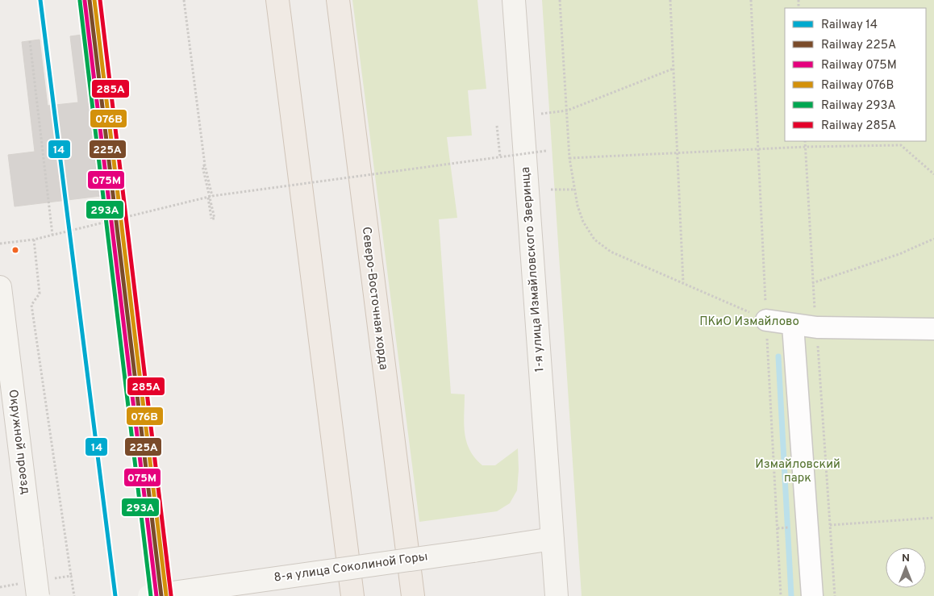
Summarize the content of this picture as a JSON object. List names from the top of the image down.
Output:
{
  "streets": {
    "main road": ["Северо-Восточная хорда"],
    "street": ["1-я улица Измайловского Зверинца", "Окружной проезд", "8-я улица Соколиной Горы"]
  },
  "crossings": [
    ["1-я улица Измайловского Зверинца", "8-я улица Соколиной Горы"]
  ],
  "parks": ["ПКиО Измайлово", "Измайловский парк"],
  "lines": [
    "rail line 14",
    "rail line 225А",
    "rail line 076В",
    "rail line 285А",
    "rail line 075М",
    "rail line 293А"
  ],
  "legend": [
    "Railway 14",
    "Railway 225А",
    "Railway 075М",
    "Railway 076В",
    "Railway 293А",
    "Railway 285А"
  ],
  "north": "top"
}
